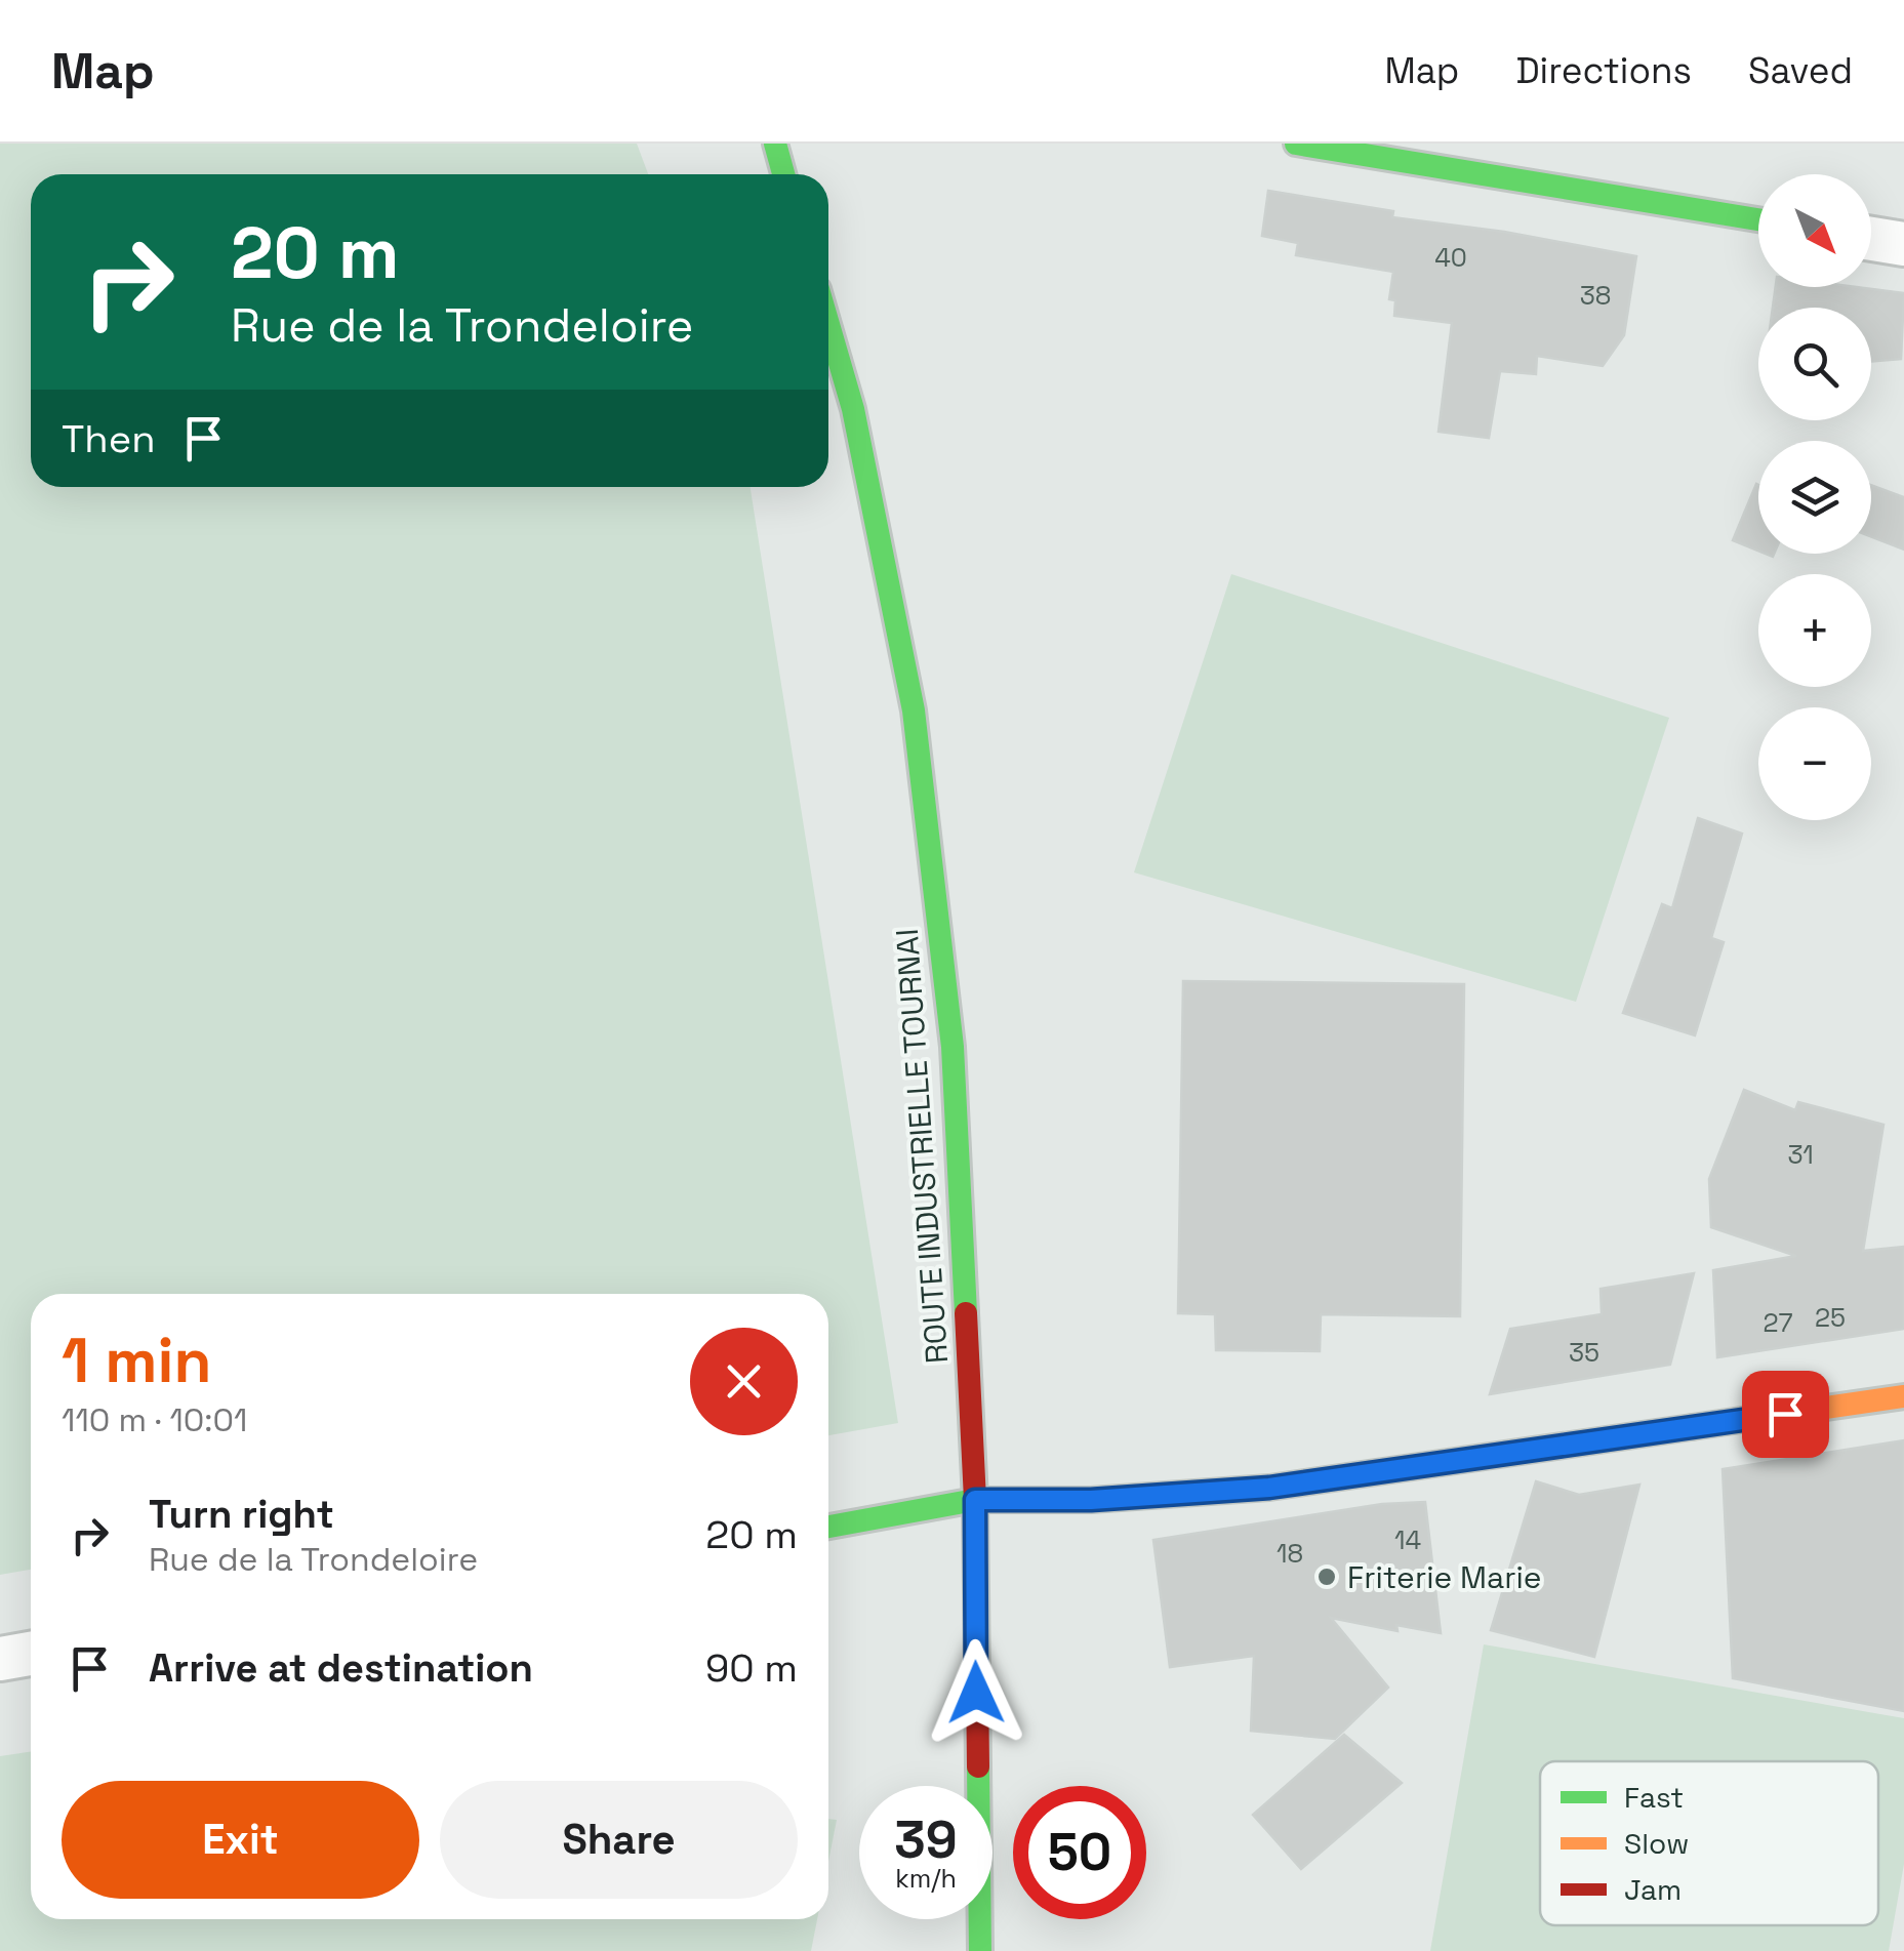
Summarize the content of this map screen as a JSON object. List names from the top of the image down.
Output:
{
  "streets": {
    "main road": ["ROUTE INDUSTRIELLE TOURNAI"]
  },
  "places": ["Friterie Marie"],
  "house_numbers": [
    "40",
    "38",
    "31",
    "25",
    "27",
    "35",
    "14",
    "18"
  ],
  "legend": ["Fast", "Slow", "Jam"],
  "north": "bottom right",
  "page": {
    "header": "Map",
    "nav": ["Map", "Directions", "Saved"],
    "map_buttons": ["+", "−"],
    "turn": ["20 m", "Rue de la Trondeloire"],
    "then": "Then",
    "heading": ["1 min", "110 m · 10:01"],
    "list": [
      {
        "name": "Turn right",
        "note": "Rue de la Trondeloire",
        "value": "20 m"
      },
      {
        "name": "Arrive at destination",
        "value": "90 m"
      }
    ],
    "buttons": ["Exit", "Share"],
    "speed": "39 km/h",
    "limit": "50"
  }
}
